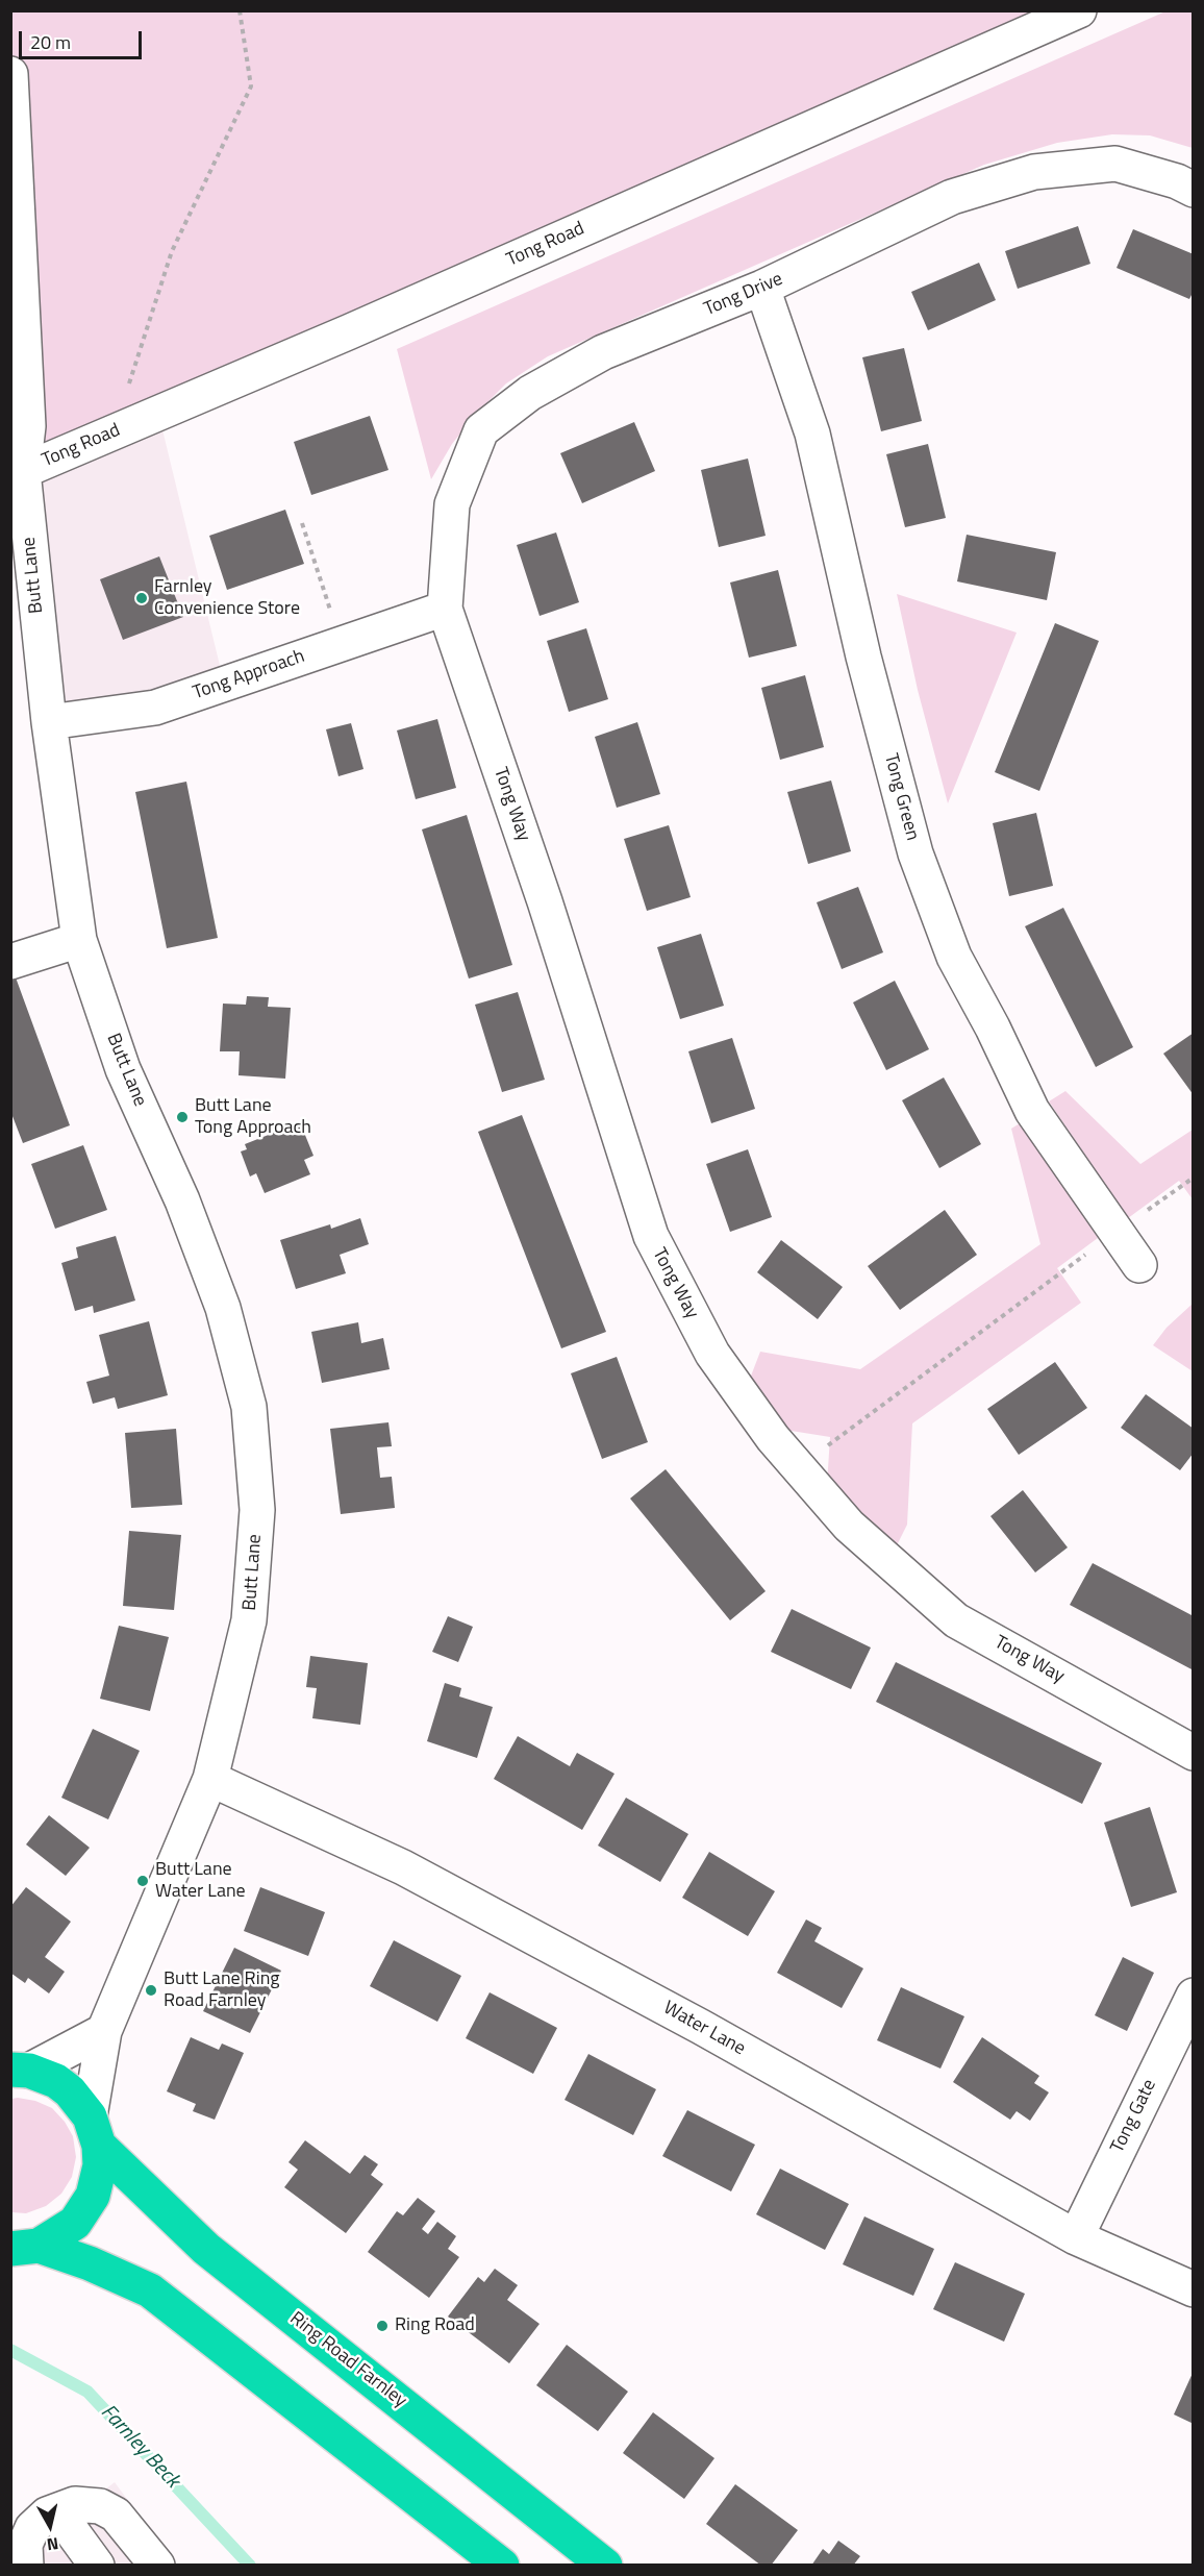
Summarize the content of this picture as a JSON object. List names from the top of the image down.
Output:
{
  "streets": {
    "highway": ["Ring Road Farnley"],
    "street": [
      "Tong Road",
      "Tong Drive",
      "Butt Lane",
      "Tong Approach",
      "Tong Green",
      "Tong Way",
      "Water Lane",
      "Tong Gate"
    ]
  },
  "crossings": [
    ["Tong Road", "Butt Lane"],
    ["Tong Drive", "Tong Approach"],
    ["Tong Drive", "Tong Green"],
    ["Tong Drive", "Tong Way"],
    ["Butt Lane", "Tong Approach"],
    ["Butt Lane", "Water Lane"],
    ["Butt Lane", "Ring Road Farnley"],
    ["Tong Approach", "Tong Way"],
    ["Water Lane", "Tong Gate"]
  ],
  "water": ["Farnley Beck"],
  "places": [
    "Farnley Convenience Store",
    "Butt Lane Tong Approach",
    "Butt Lane Water Lane",
    "Butt Lane Ring Road Farnley",
    "Ring Road"
  ],
  "scale_bar": "20 m",
  "north": "bottom"
}
